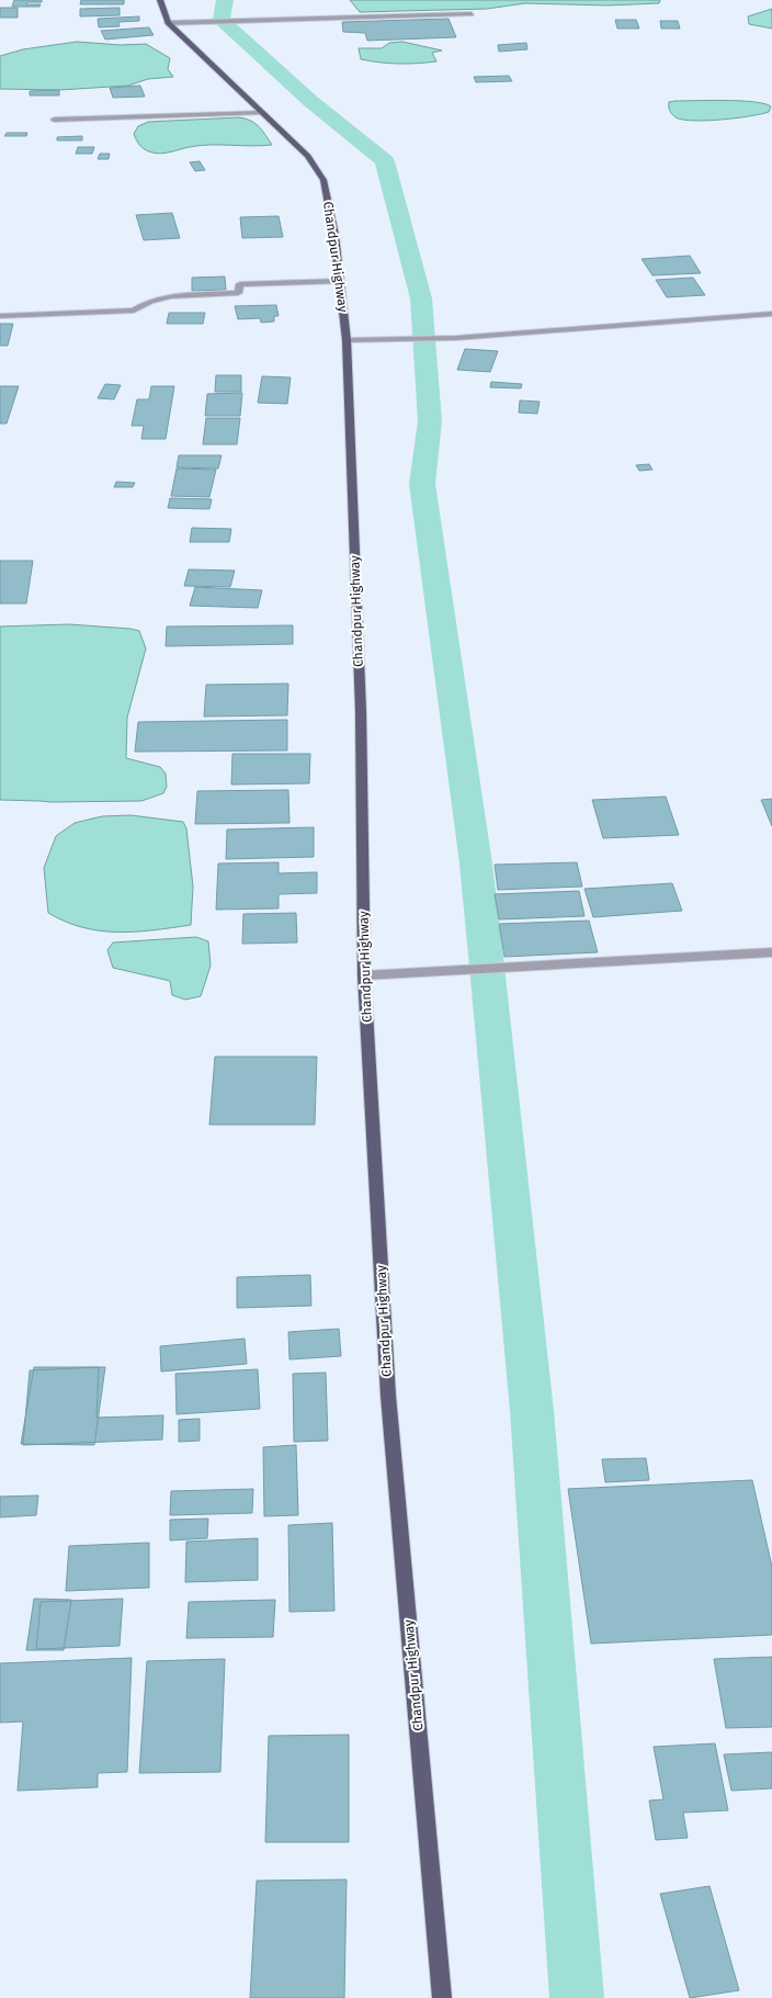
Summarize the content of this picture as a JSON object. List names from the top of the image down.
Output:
{
  "streets": {
    "main road": ["Chandpur Highway"]
  }
}
